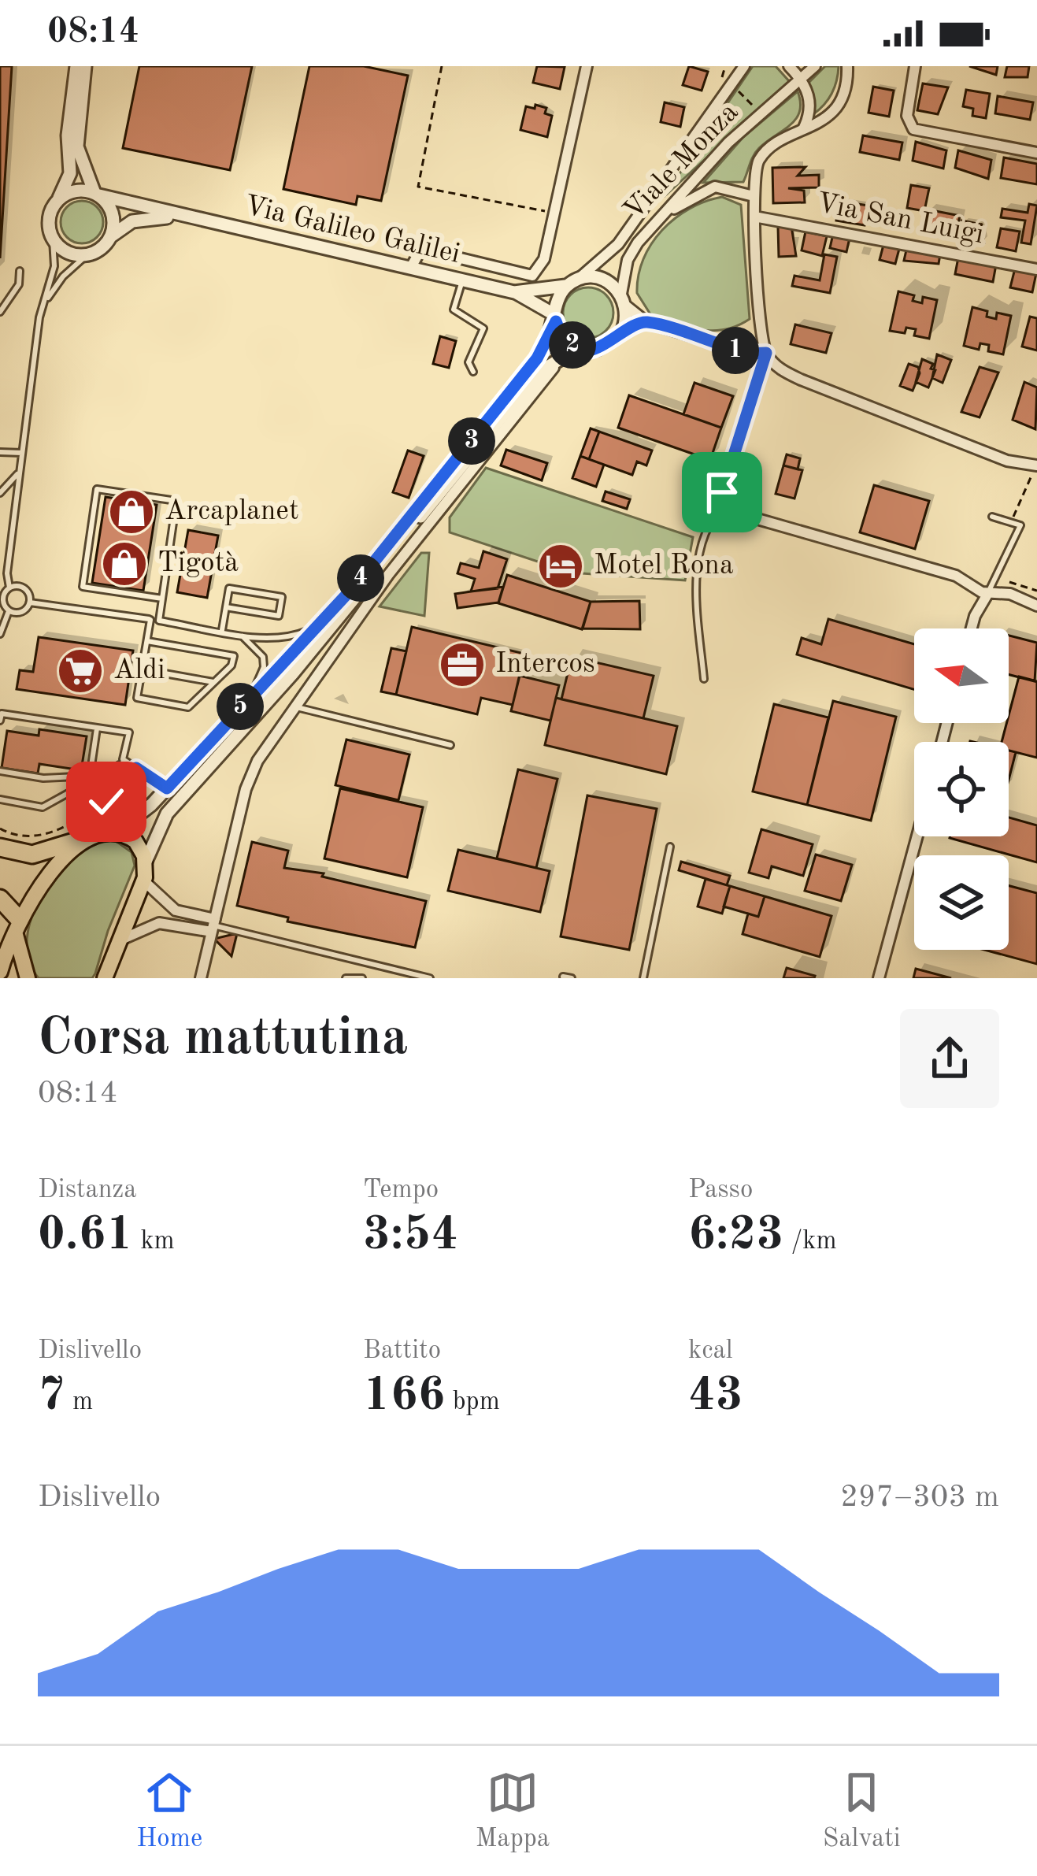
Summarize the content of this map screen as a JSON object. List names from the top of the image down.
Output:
{
  "streets": {
    "street": ["Viale Monza", "Via San Luigi", "Via Galileo Galilei"]
  },
  "crossings": [
    ["Viale Monza", "Via Galileo Galilei"]
  ],
  "places": {
    "shop": ["Arcaplanet", "Tigotà"],
    "hotel": ["Motel Rona"],
    "office": ["Intercos"],
    "supermarket": ["Aldi"]
  },
  "north": "left",
  "page": {
    "status": "08:14",
    "pins": [
      "2",
      "1",
      "3",
      "4",
      "5"
    ],
    "heading": ["Corsa mattutina", "08:14"],
    "stats": [
      ["Distanza", "0.61 km"],
      ["Tempo", "3:54"],
      ["Passo", "6:23 /km"],
      ["Dislivello", "7 m"],
      ["Battito", "166 bpm"],
      ["kcal", "43"]
    ],
    "chart": ["Dislivello", "297–303 m"],
    "tabs": ["Home", "Mappa", "Salvati"]
  }
}
